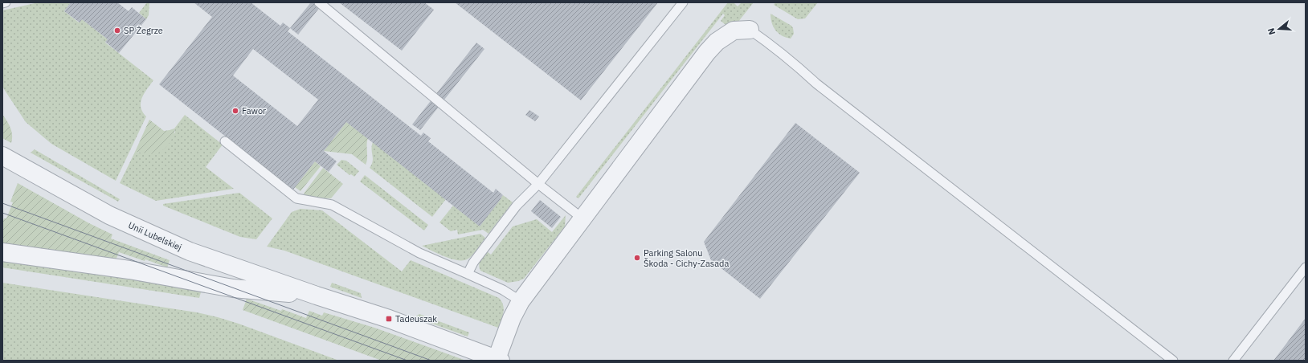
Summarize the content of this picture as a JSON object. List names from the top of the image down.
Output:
{
  "streets": {
    "street": ["Unii Lubelskiej"]
  },
  "places": {
    "other": ["SP Żegrze", "Fawor", "Parking Salonu Škoda - Cichy-Zasada"],
    "transit": ["Tadeuszak"]
  },
  "north": "left"
}
